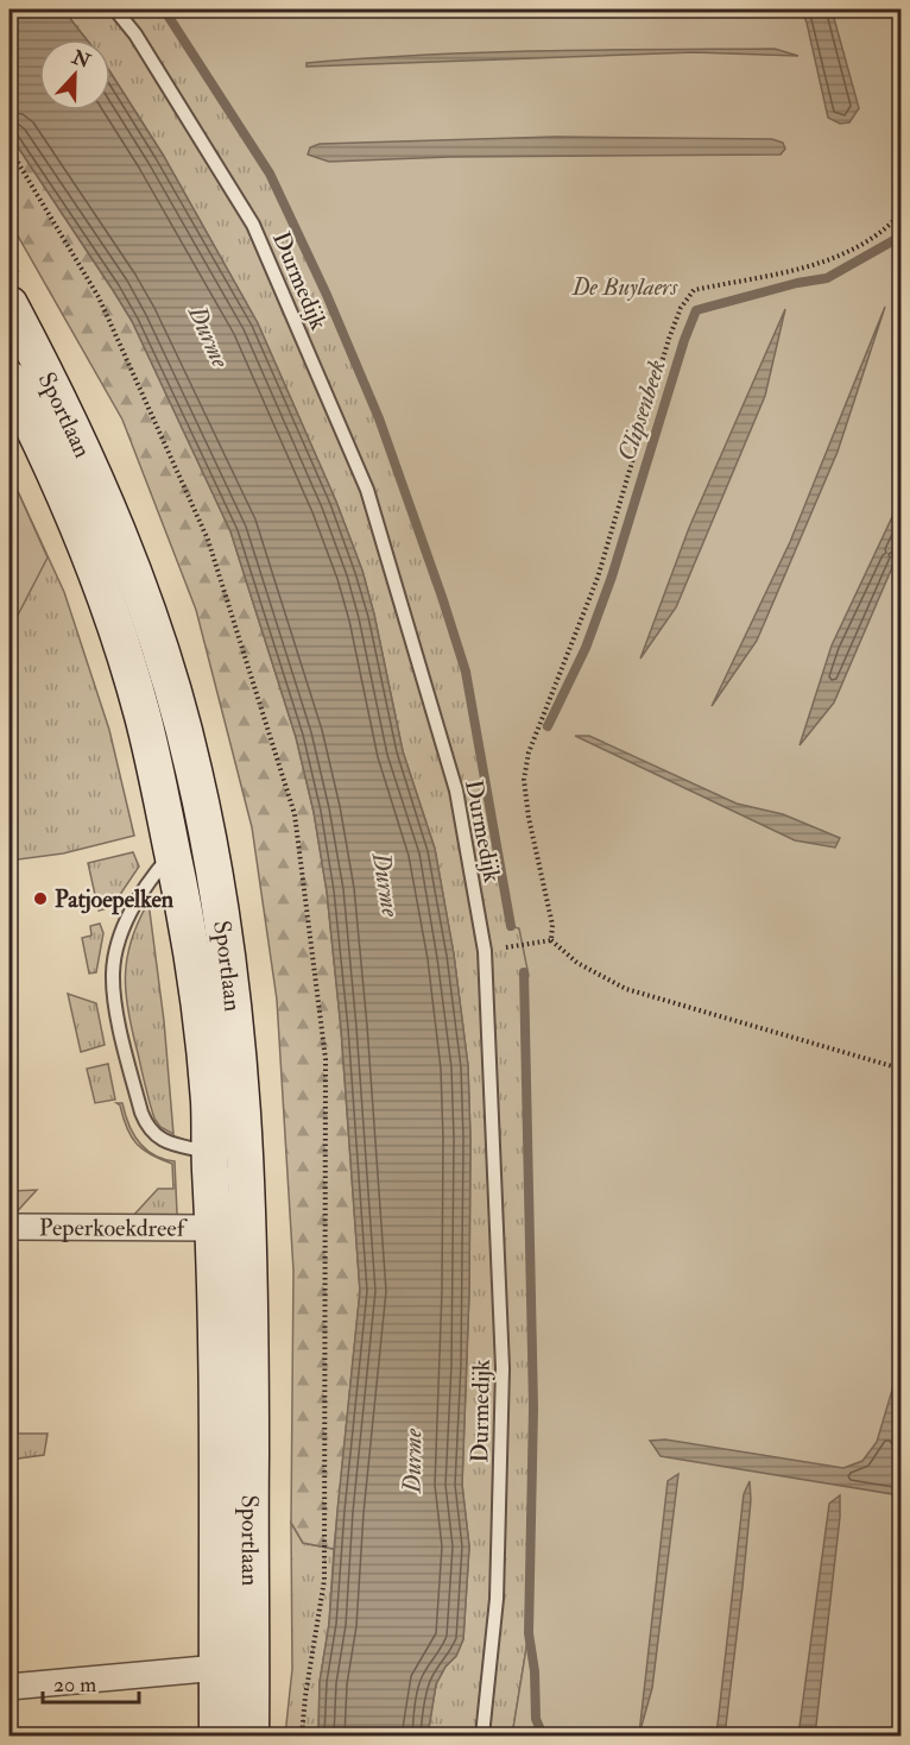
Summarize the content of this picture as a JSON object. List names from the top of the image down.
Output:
{
  "streets": {
    "main road": ["Sportlaan"],
    "street": ["Peperkoekdreef"],
    "lane": ["Durmedijk"]
  },
  "crossings": [
    ["Sportlaan", "Peperkoekdreef"]
  ],
  "water": ["Durme", "Clipsenbeek"],
  "parks": ["De Buylaers"],
  "places": ["Patjoepelken"],
  "scale_bar": "20 m",
  "north": "top"
}
